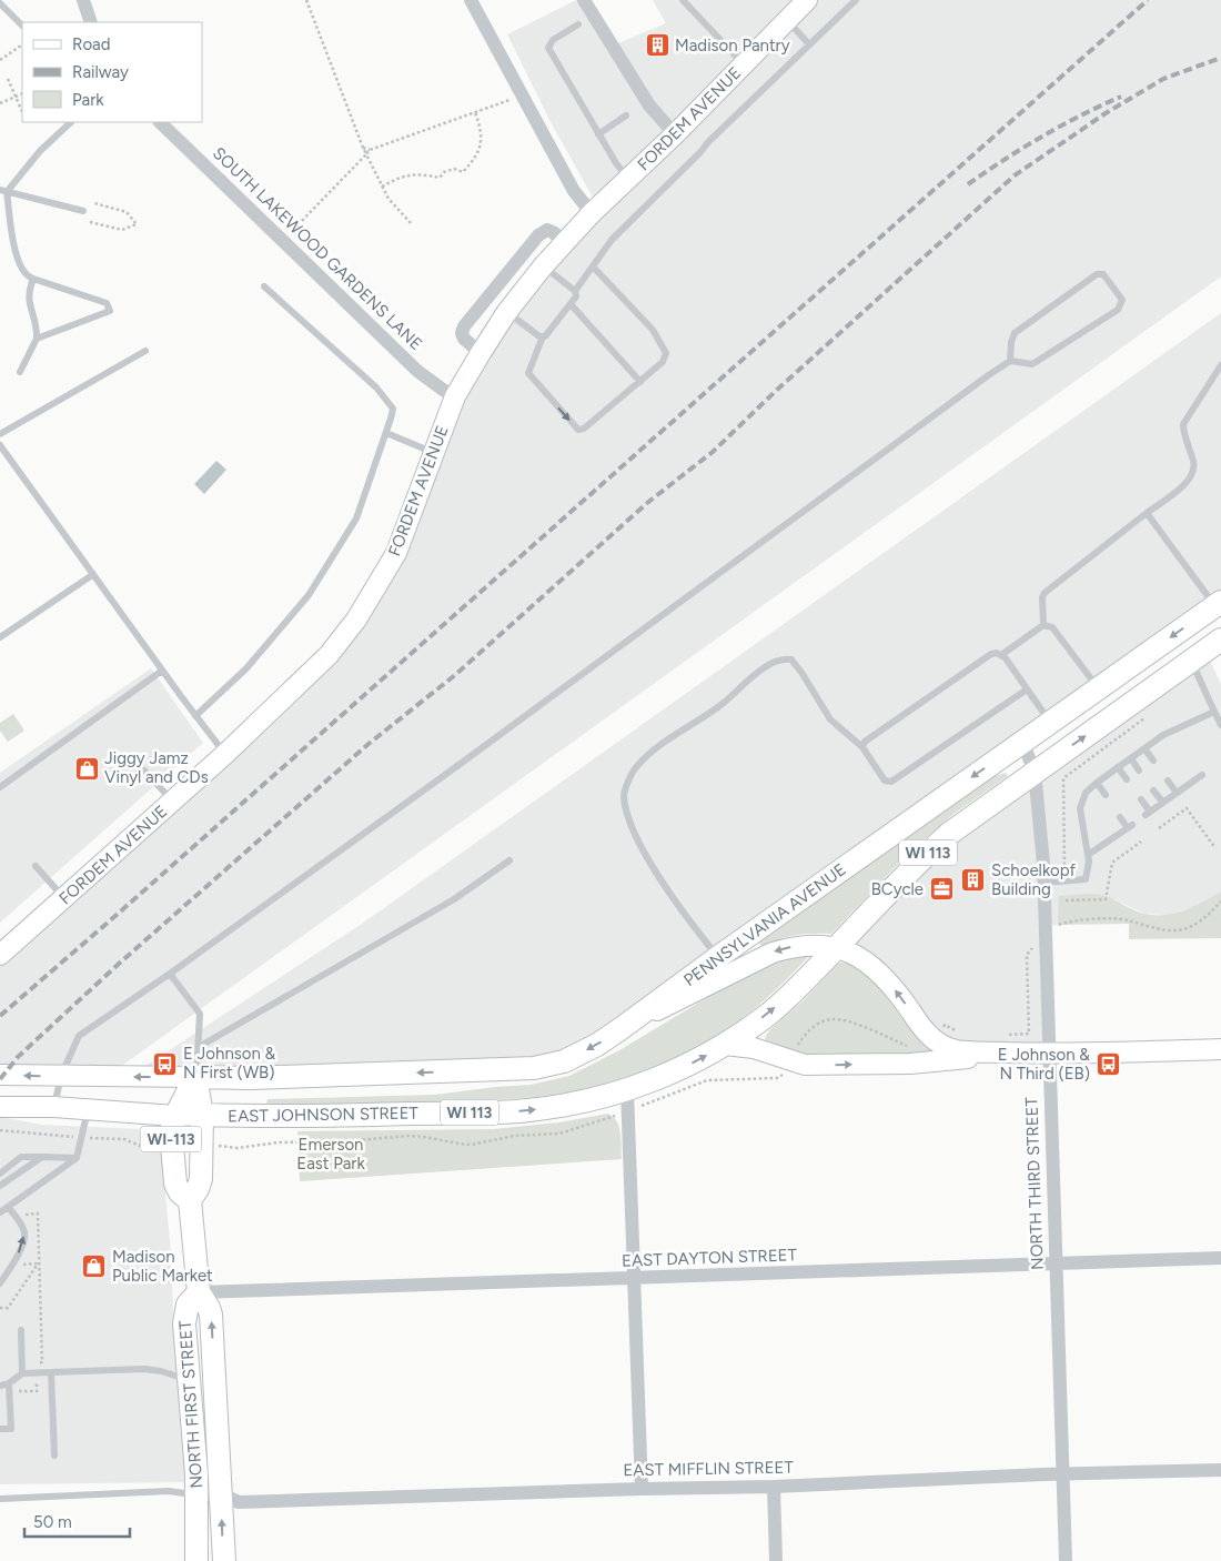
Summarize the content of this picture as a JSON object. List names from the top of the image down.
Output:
{
  "streets": {
    "main road": [
      "WI 113",
      "PENNSYLVANIA AVENUE",
      "EAST JOHNSON STREET",
      "WI-113",
      "NORTH FIRST STREET"
    ],
    "street": [
      "FORDEM AVENUE",
      "SOUTH LAKEWOOD GARDENS LANE",
      "NORTH THIRD STREET",
      "EAST DAYTON STREET",
      "EAST MIFFLIN STREET"
    ]
  },
  "crossings": [
    ["FORDEM AVENUE", "SOUTH LAKEWOOD GARDENS LANE"],
    ["WI 113", "EAST JOHNSON STREET"],
    ["WI 113", "NORTH THIRD STREET"],
    ["PENNSYLVANIA AVENUE", "WI-113"],
    ["PENNSYLVANIA AVENUE", "NORTH THIRD STREET"],
    ["EAST JOHNSON STREET", "WI-113"],
    ["NORTH THIRD STREET", "EAST DAYTON STREET"],
    ["NORTH THIRD STREET", "EAST MIFFLIN STREET"],
    ["EAST DAYTON STREET", "NORTH FIRST STREET"],
    ["NORTH FIRST STREET", "EAST MIFFLIN STREET"]
  ],
  "one_way": ["EAST JOHNSON STREET"],
  "parks": ["Emerson East Park"],
  "places": {
    "building": ["Madison Pantry", "Schoelkopf Building"],
    "shop": ["Jiggy Jamz Vinyl and CDs", "Madison Public Market"],
    "office": ["BCycle"],
    "bus stop": ["E Johnson & N First (WB)", "E Johnson & N Third (EB)"]
  },
  "legend": ["Road", "Railway", "Park"],
  "scale_bar": "50 m"
}
